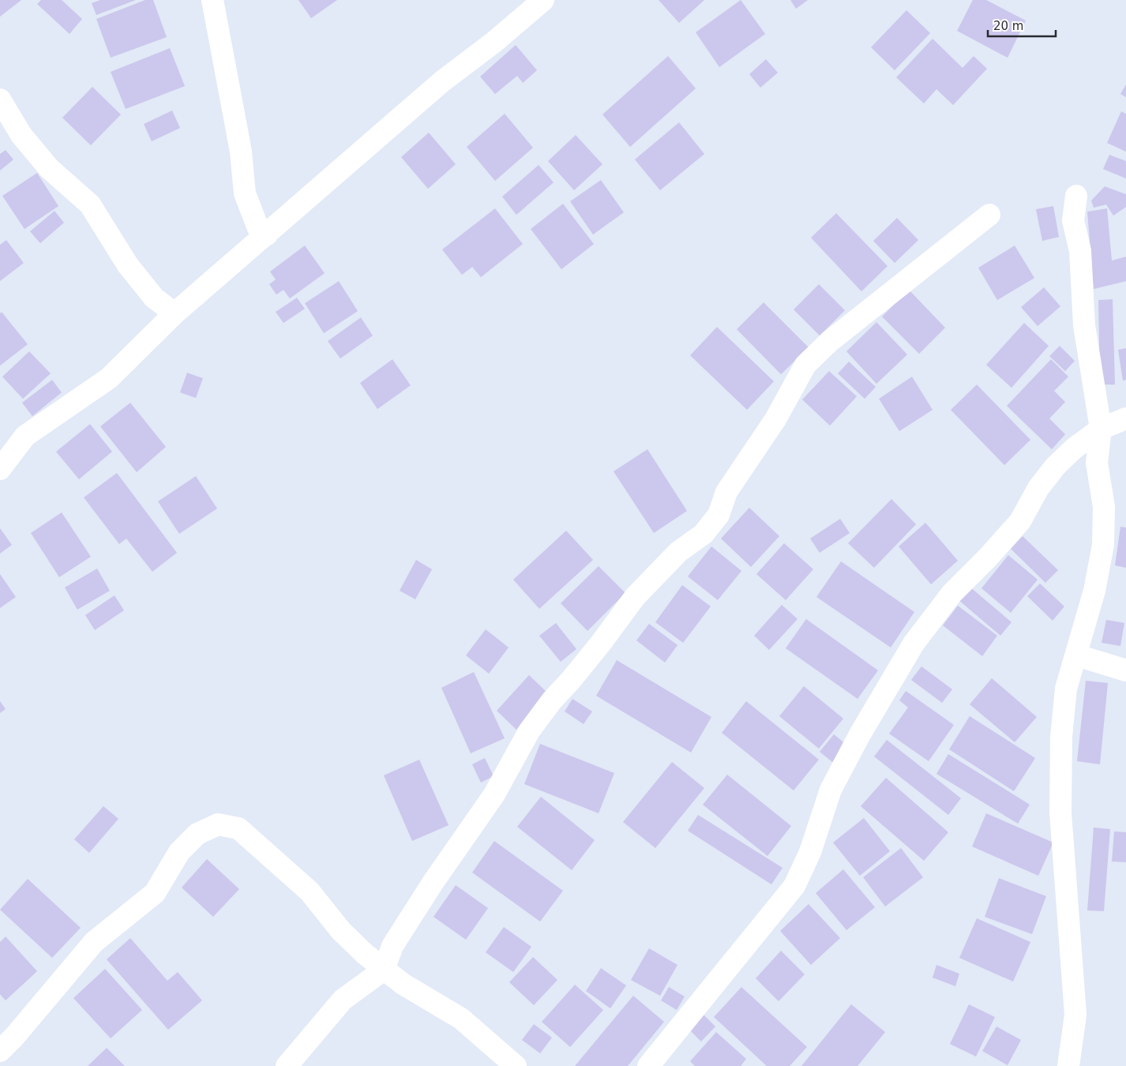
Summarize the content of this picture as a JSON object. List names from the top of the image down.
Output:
{
  "scale_bar": "20 m"
}
